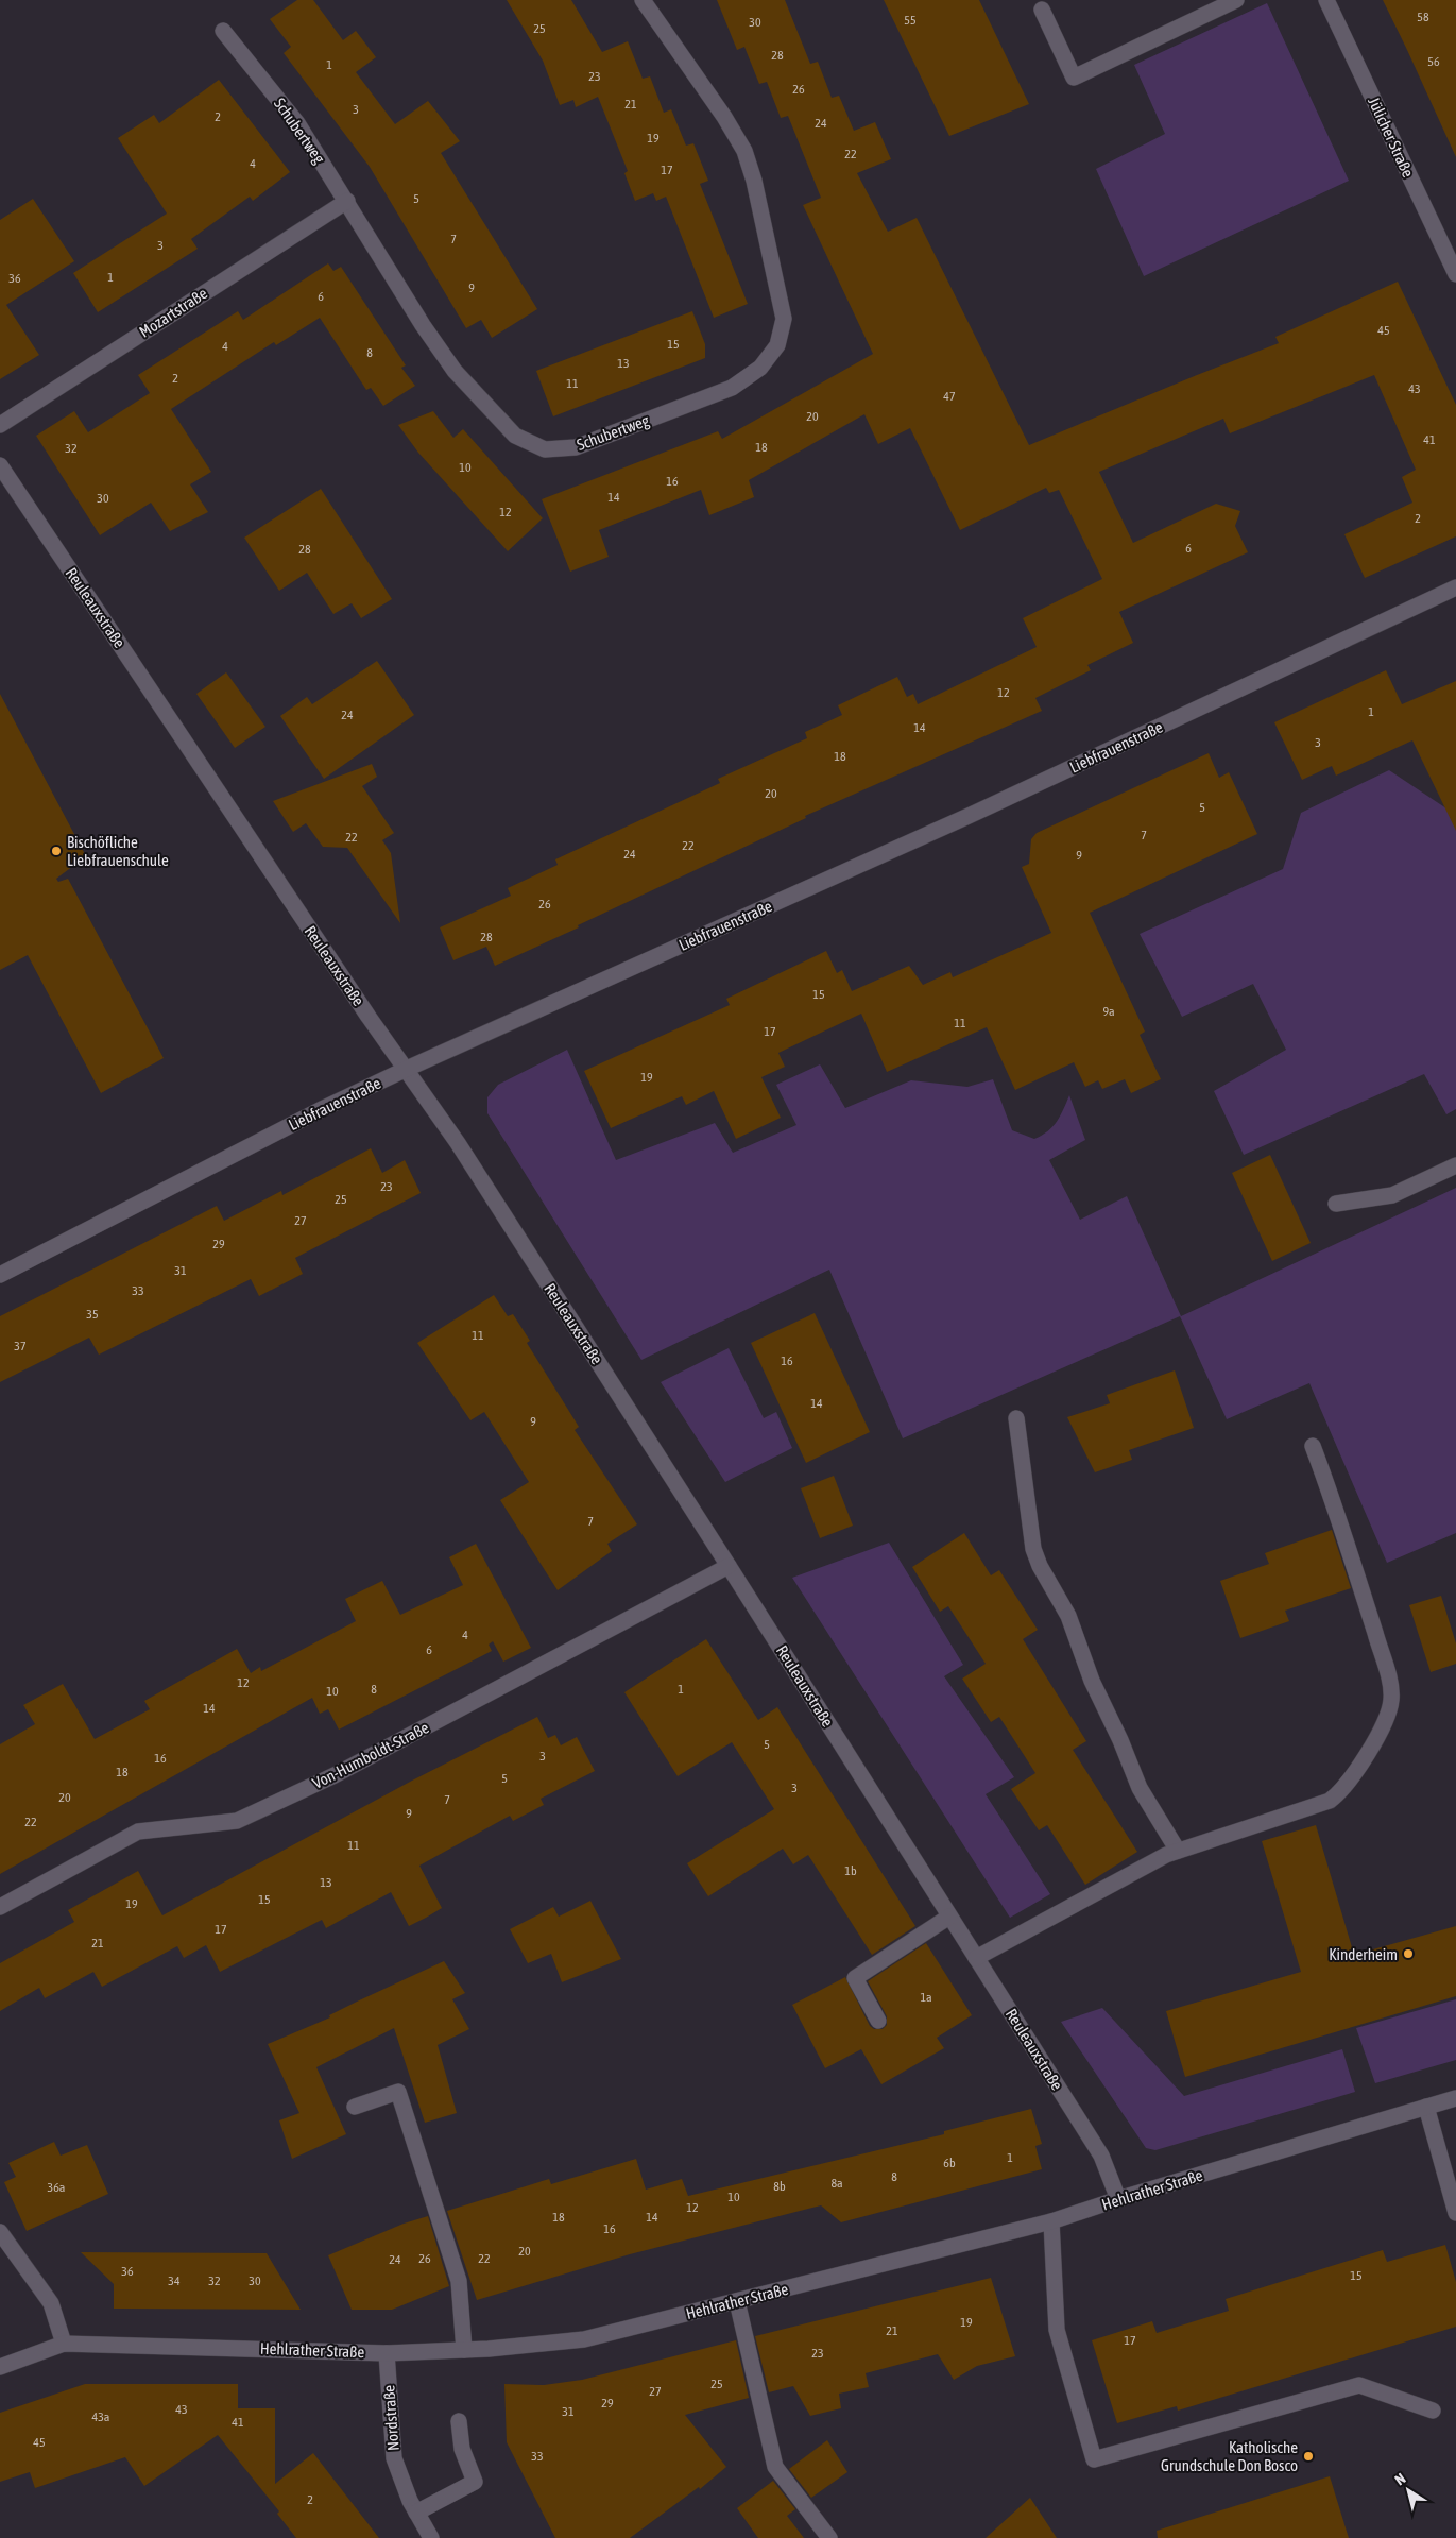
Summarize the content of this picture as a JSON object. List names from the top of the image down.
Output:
{
  "streets": {
    "street": [
      "Schubertweg",
      "Jülicher Straße",
      "Mozartstraße",
      "Reuleauxstraße",
      "Liebfrauenstraße",
      "Von-Humboldt-Straße",
      "Hehlrather Straße",
      "Nordstraße"
    ]
  },
  "crossings": [
    ["Schubertweg", "Mozartstraße"],
    ["Reuleauxstraße", "Liebfrauenstraße"],
    ["Reuleauxstraße", "Von-Humboldt-Straße"],
    ["Reuleauxstraße", "Hehlrather Straße"],
    ["Hehlrather Straße", "Nordstraße"]
  ],
  "places": ["Bischöfliche Liebfrauenschule", "Kinderheim", "Katholische Grundschule Don Bosco"],
  "house_numbers": [
    "58",
    "55",
    "30",
    "25",
    "28",
    "56",
    "1",
    "23",
    "26",
    "21",
    "3",
    "2",
    "24",
    "19",
    "22",
    "4",
    "17",
    "5",
    "7",
    "3",
    "1",
    "36",
    "9",
    "6",
    "45",
    "15",
    "4",
    "8",
    "13",
    "2",
    "11",
    "43",
    "47",
    "20",
    "41",
    "18",
    "32",
    "10",
    "16",
    "14",
    "30",
    "12",
    "2",
    "6",
    "28",
    "12",
    "1",
    "24",
    "14",
    "3",
    "18",
    "20",
    "5",
    "7",
    "22",
    "22",
    "24",
    "9",
    "26",
    "28",
    "15",
    "9a",
    "11",
    "17",
    "19",
    "23",
    "25",
    "27",
    "29",
    "31",
    "33",
    "35",
    "11",
    "37",
    "16",
    "14",
    "9",
    "7",
    "4",
    "6",
    "12",
    "8",
    "1",
    "10",
    "14",
    "5",
    "3",
    "16",
    "18",
    "5",
    "3",
    "20",
    "7",
    "9",
    "22",
    "11",
    "1b",
    "13",
    "15",
    "19",
    "17",
    "21",
    "1a",
    "1",
    "6b",
    "8",
    "8a",
    "8b",
    "36a",
    "10",
    "12",
    "18",
    "14",
    "16",
    "20",
    "26",
    "22",
    "24",
    "36",
    "15",
    "34",
    "32",
    "30",
    "19",
    "21",
    "17",
    "23",
    "25",
    "27",
    "29",
    "43",
    "31",
    "43a",
    "41",
    "45",
    "33",
    "2"
  ],
  "north": "top left"
}
